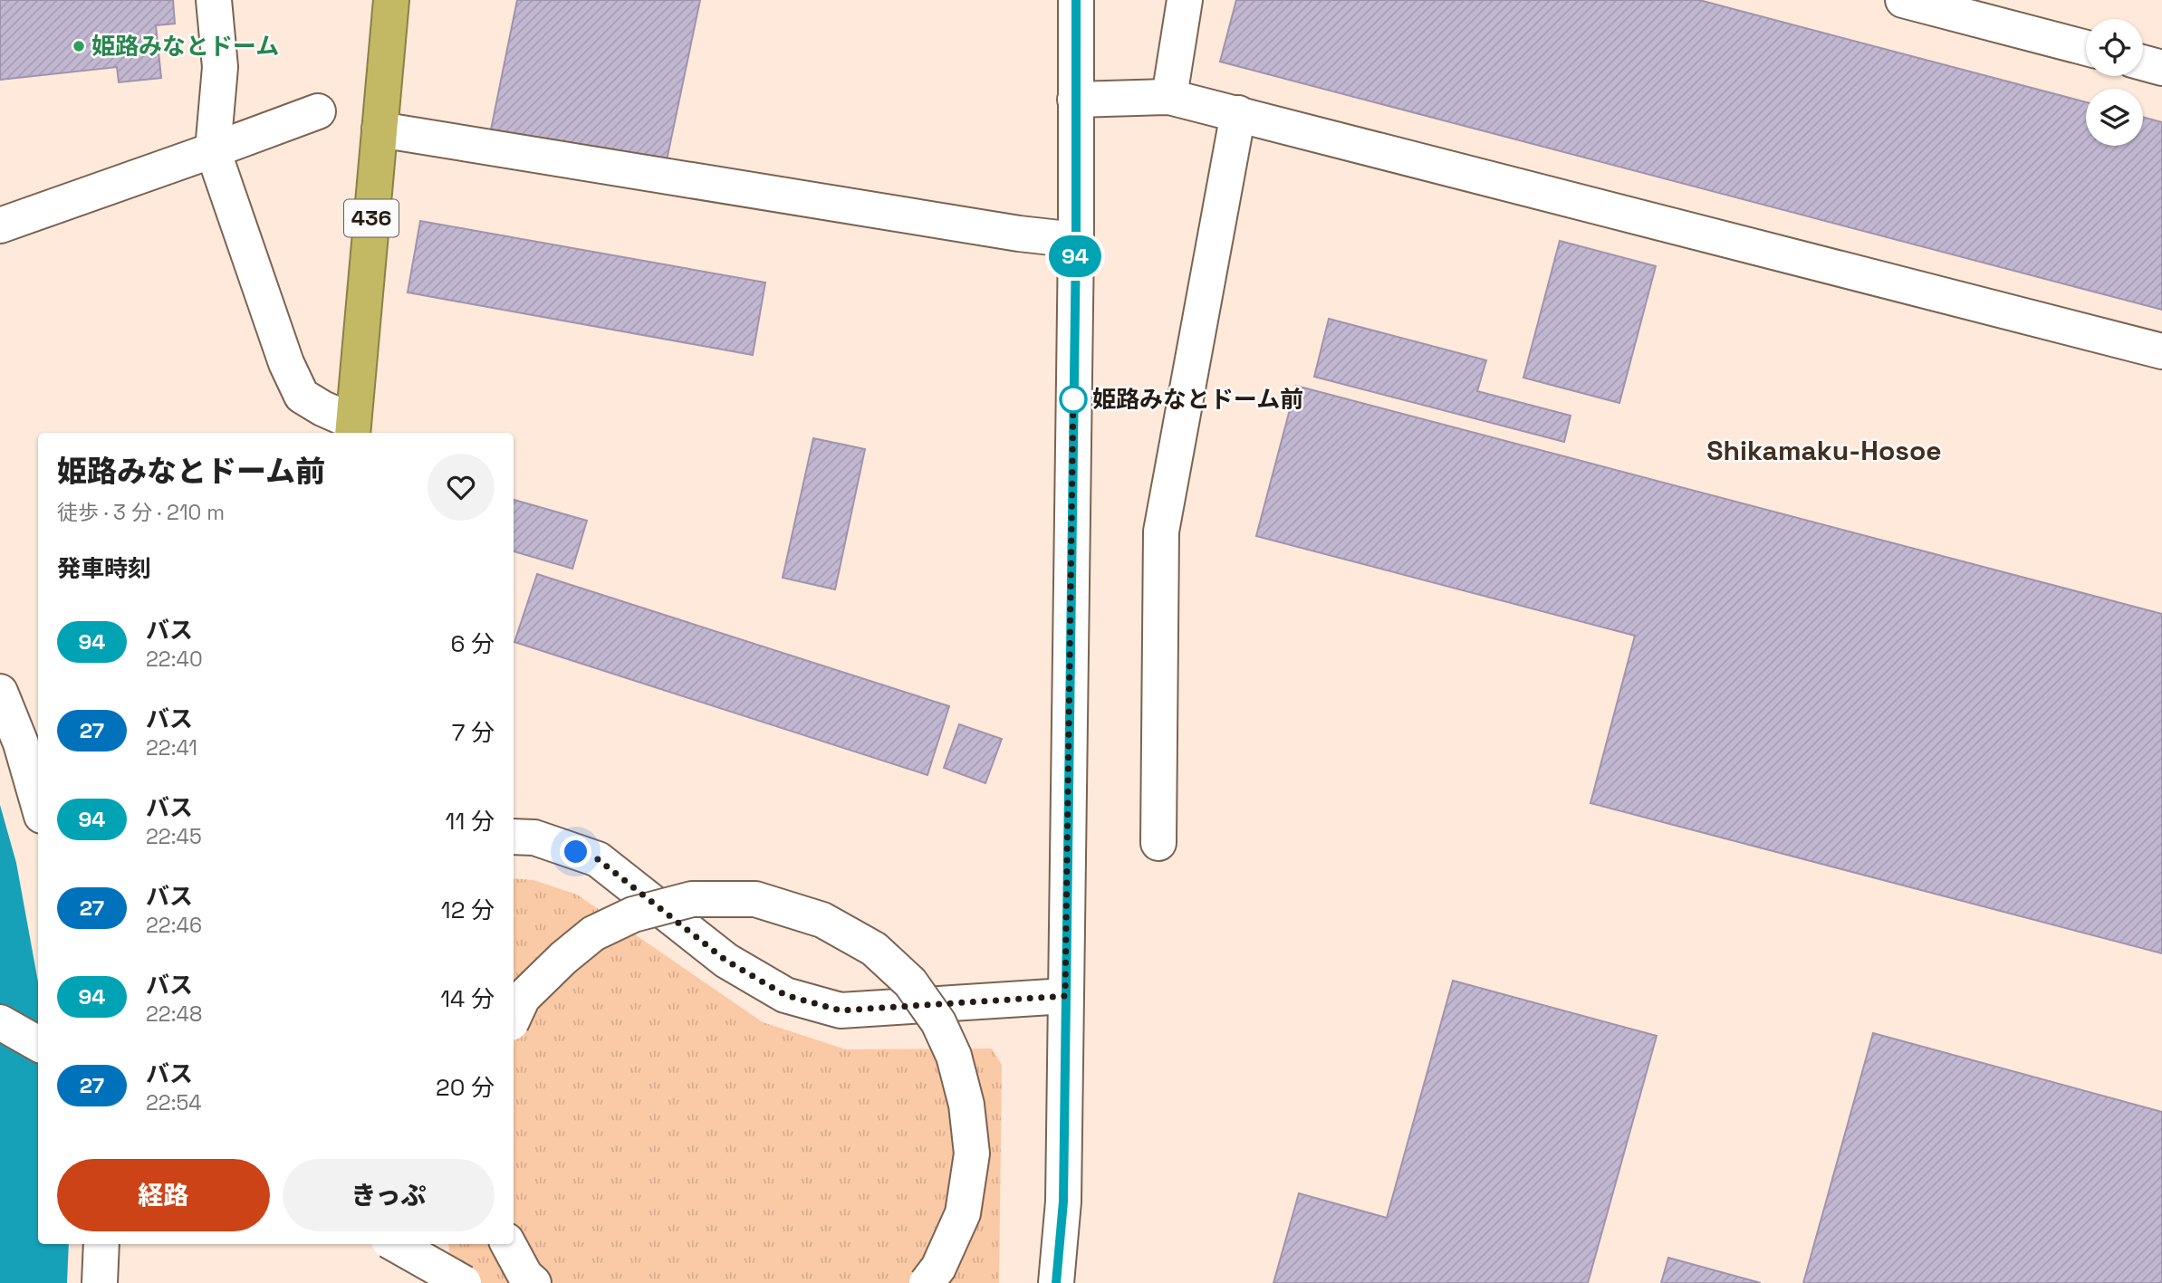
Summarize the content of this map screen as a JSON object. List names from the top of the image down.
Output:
{
  "streets": {
    "highway": ["436"]
  },
  "districts": ["Shikamaku-Hosoe"],
  "places": ["姫路みなとドーム", "姫路みなとドーム前"],
  "lines": ["bus line 94"],
  "page": {
    "on_map": "94",
    "heading": [
      ["姫路みなとドーム前", "徒歩 · 3 分 · 210 m"],
      "発車時刻"
    ],
    "list": [
      {
        "mark": "94",
        "name": "バス",
        "note": "22:40",
        "value": "6 分"
      },
      {
        "mark": "27",
        "name": "バス",
        "note": "22:41",
        "value": "7 分"
      },
      {
        "mark": "94",
        "name": "バス",
        "note": "22:45",
        "value": "11 分"
      },
      {
        "mark": "27",
        "name": "バス",
        "note": "22:46",
        "value": "12 分"
      },
      {
        "mark": "94",
        "name": "バス",
        "note": "22:48",
        "value": "14 分"
      },
      {
        "mark": "27",
        "name": "バス",
        "note": "22:54",
        "value": "20 分"
      }
    ],
    "buttons": ["経路", "きっぷ"]
  }
}
